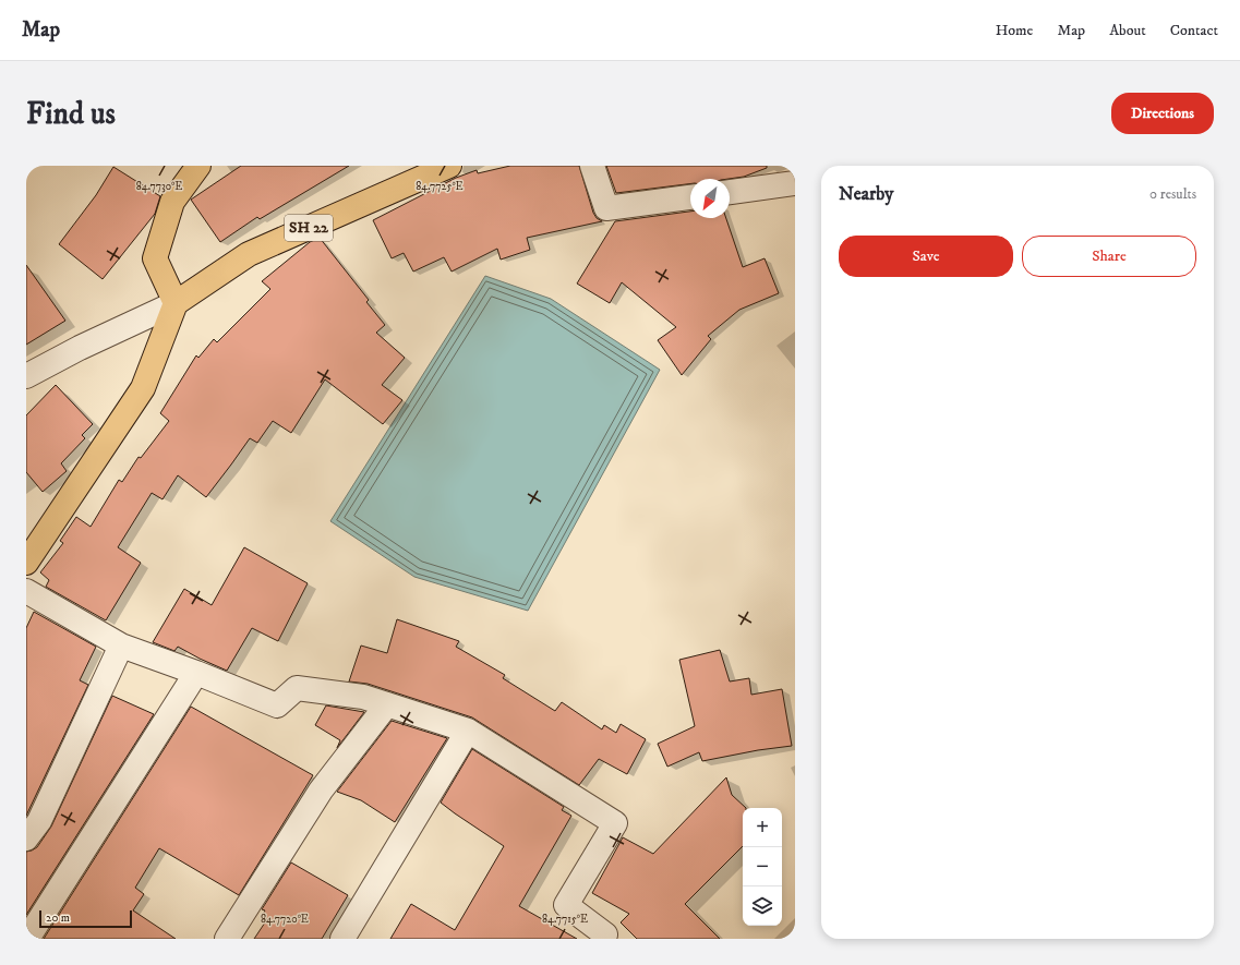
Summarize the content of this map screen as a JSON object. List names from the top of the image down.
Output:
{
  "streets": {
    "main road": ["SH 22"]
  },
  "scale_bar": "20 m",
  "north": "bottom left",
  "page": {
    "header": "Map",
    "nav": [
      "Home",
      "Map",
      "About",
      "Contact"
    ],
    "buttons": [
      "Directions",
      ["Save", "Share"]
    ],
    "title": "Find us",
    "heading": ["Nearby", "0 results"],
    "map_buttons": ["+", "−"],
    "scale": "20 m"
  },
  "coordinates": [
    "84.7730°E",
    "84.7725°E",
    "84.7720°E",
    "84.7715°E"
  ]
}
